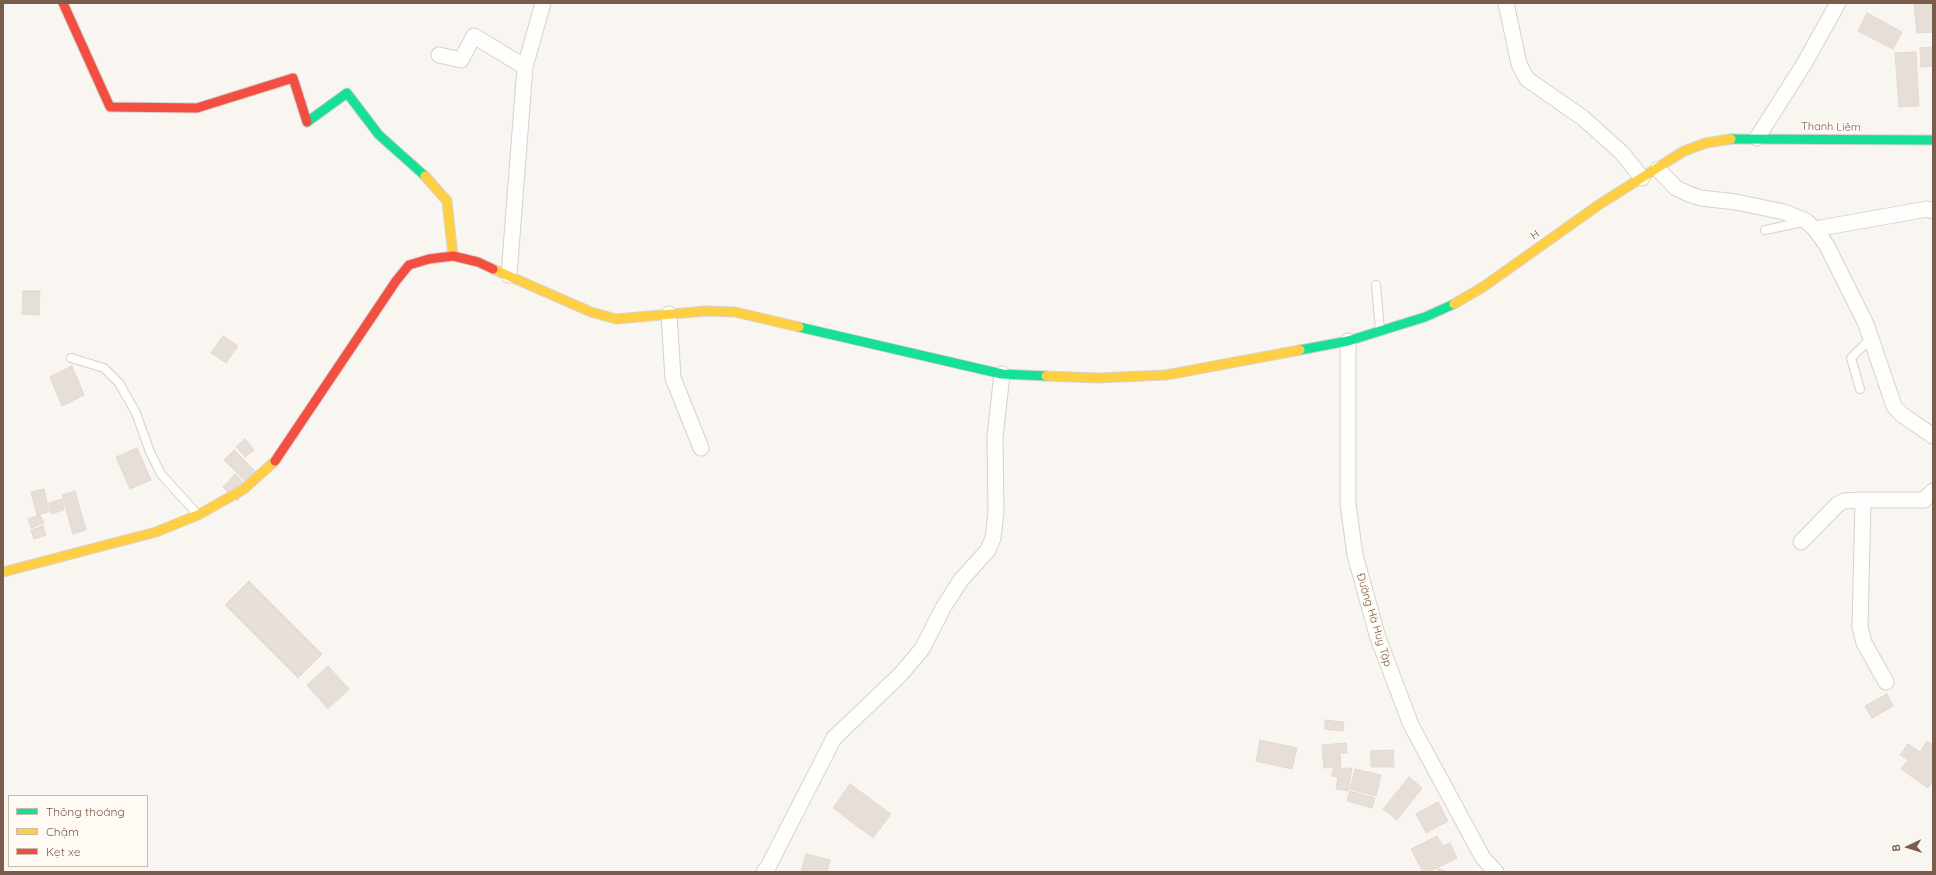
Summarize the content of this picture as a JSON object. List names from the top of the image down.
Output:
{
  "streets": {
    "street": ["Thanh Liêm", "H", "Đường Hà Huy Tập"]
  },
  "crossings": [
    ["Thanh Liêm", "H"],
    ["H", "Đường Hà Huy Tập"]
  ],
  "legend": ["Thông thoáng", "Chậm", "Kẹt xe"],
  "north": "left"
}
